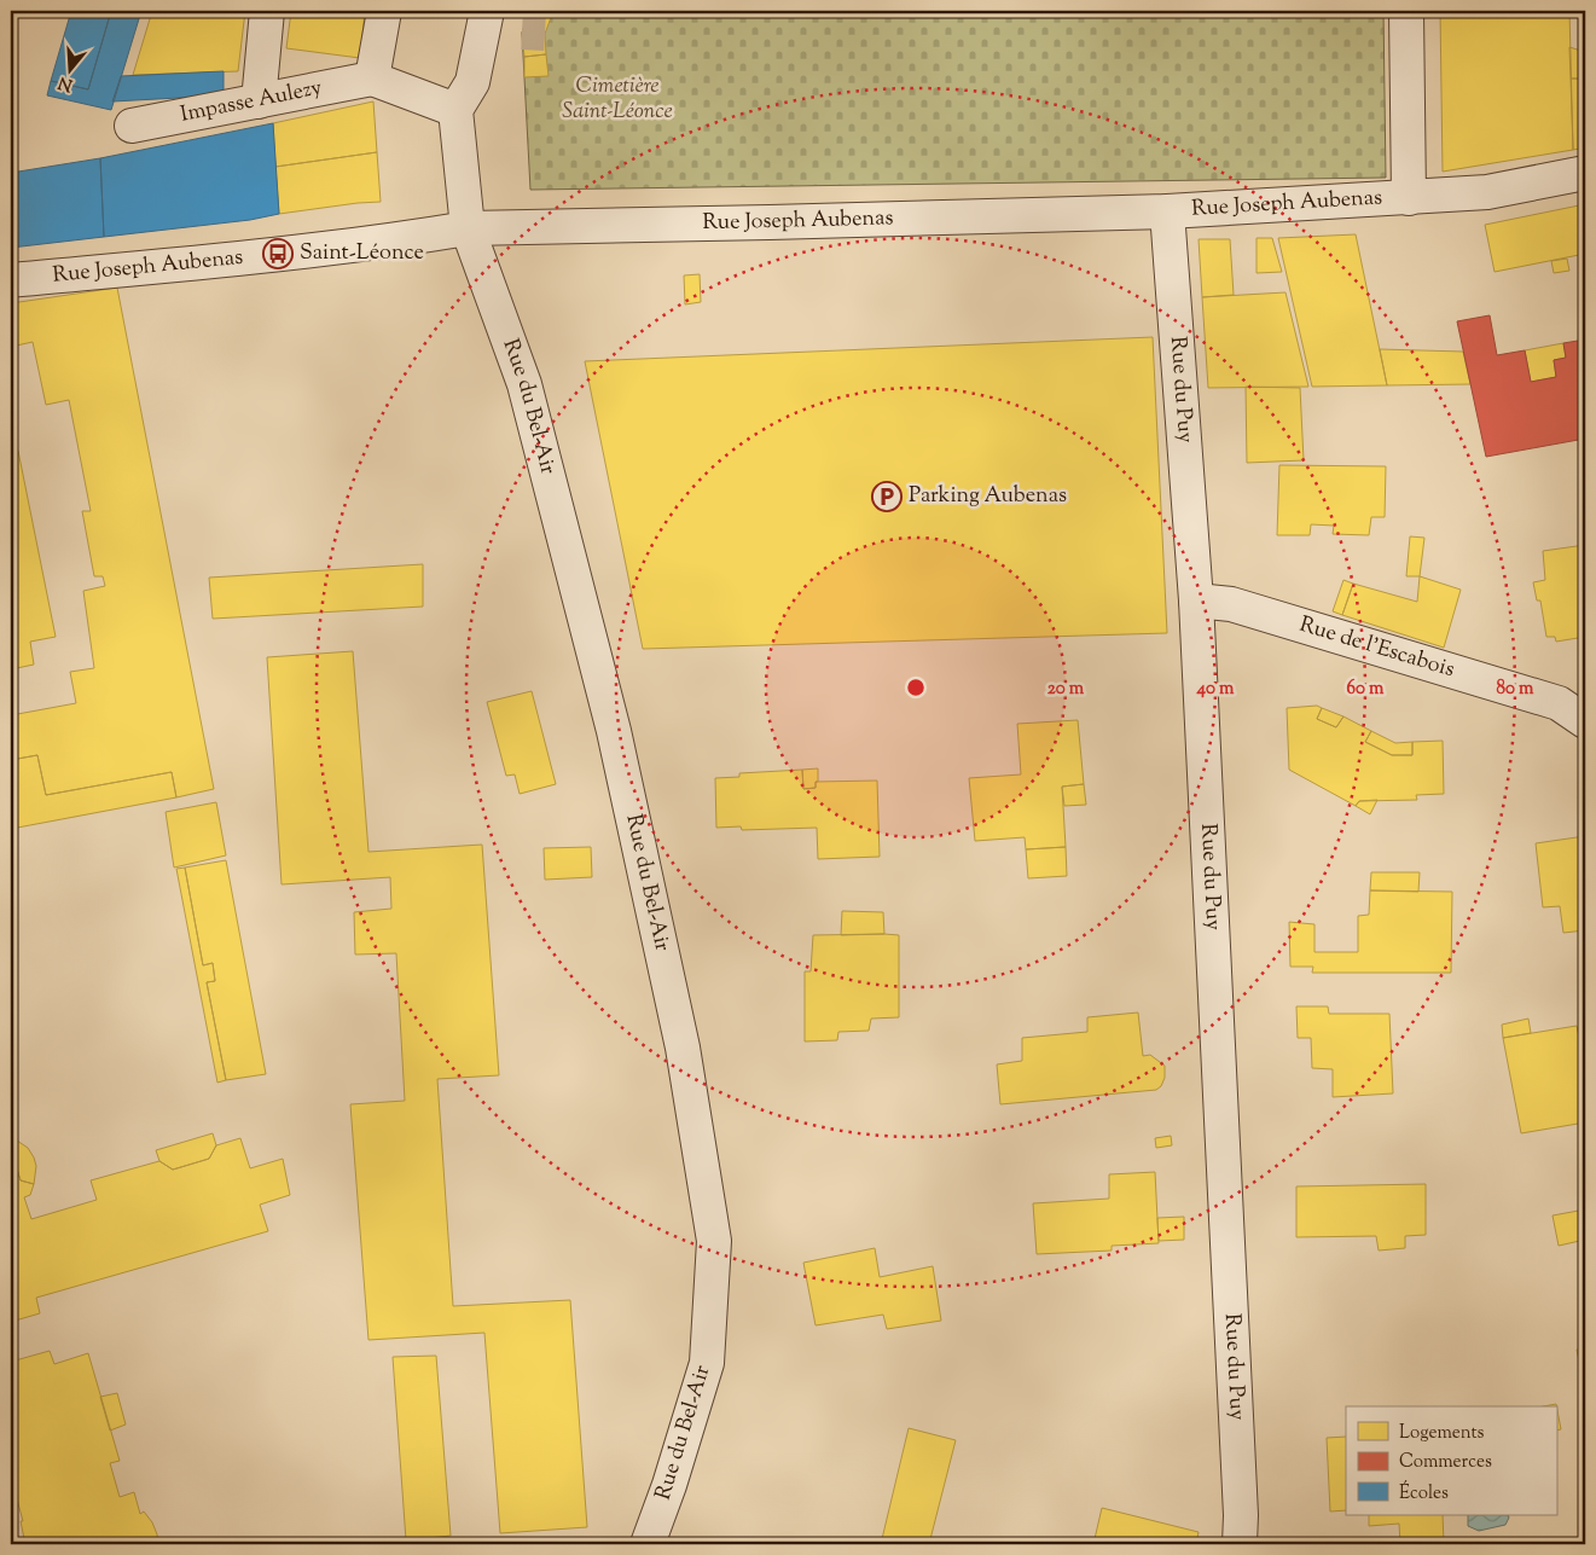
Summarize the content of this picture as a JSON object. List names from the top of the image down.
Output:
{
  "streets": {
    "street": [
      "Impasse Aulezy",
      "Rue Joseph Aubenas",
      "Rue du Puy",
      "Rue du Bel-Air",
      "Rue de l'Escabois"
    ]
  },
  "crossings": [
    ["Rue Joseph Aubenas", "Rue du Puy"],
    ["Rue Joseph Aubenas", "Rue du Bel-Air"],
    ["Rue du Puy", "Rue de l'Escabois"]
  ],
  "parks": ["Cimetière Saint-Léonce"],
  "places": {
    "bus stop": ["Saint-Léonce"],
    "parking": ["Parking Aubenas"]
  },
  "legend": ["Logements", "Commerces", "Écoles"],
  "north": "bottom",
  "rings": [
    "20 m",
    "40 m",
    "60 m",
    "80 m"
  ]
}
